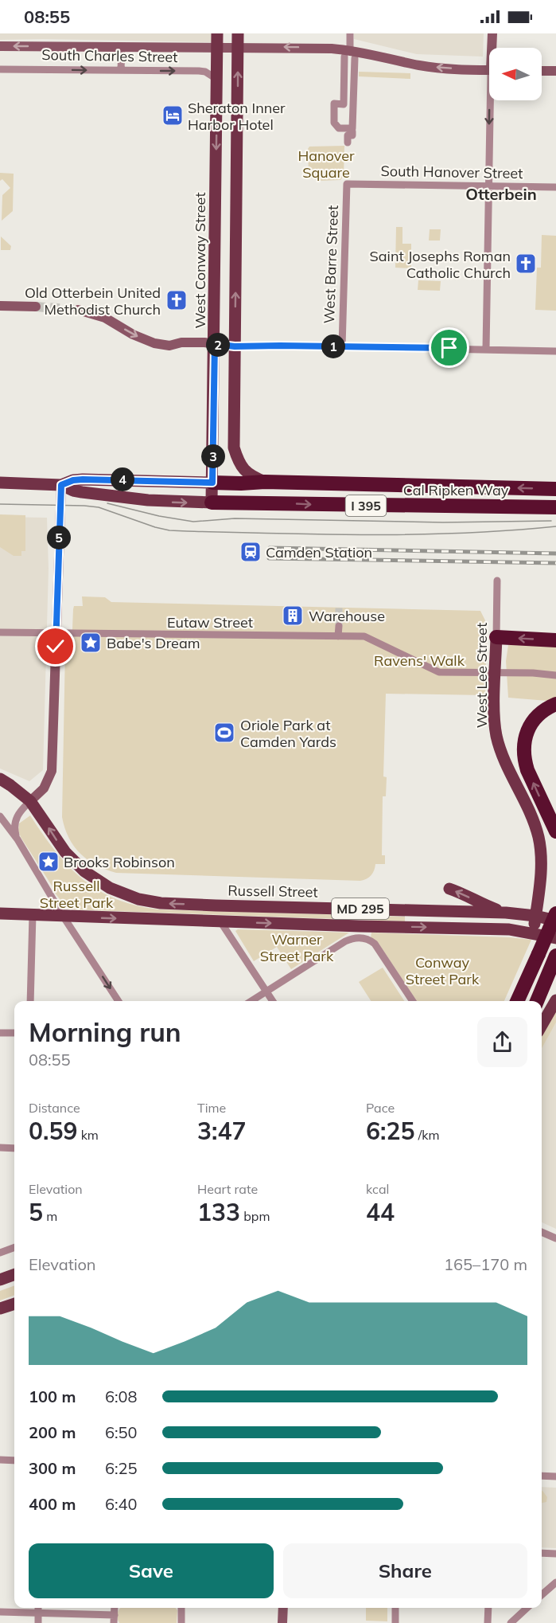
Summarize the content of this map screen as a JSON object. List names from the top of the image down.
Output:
{
  "streets": {
    "highway": ["Cal Ripken Way", "I 395"],
    "main road": [
      "West Conway Street",
      "West Lee Street",
      "Russell Street",
      "MD 295"
    ],
    "street": [
      "South Charles Street",
      "South Hanover Street",
      "West Barre Street",
      "Eutaw Street"
    ]
  },
  "crossings": [
    ["South Charles Street", "West Conway Street"],
    ["South Hanover Street", "West Barre Street"],
    ["West Conway Street", "Cal Ripken Way"],
    ["West Conway Street", "I 395"],
    ["Cal Ripken Way", "I 395"],
    ["Eutaw Street", "West Lee Street"],
    ["West Lee Street", "Russell Street"],
    ["West Lee Street", "MD 295"],
    ["Russell Street", "MD 295"]
  ],
  "districts": ["Otterbein"],
  "parks": [
    "Hanover Square",
    "Ravens' Walk",
    "Russell Street Park",
    "Warner Street Park",
    "Conway Street Park"
  ],
  "places": {
    "hotel": ["Sheraton Inner Harbor Hotel"],
    "church": ["Saint Josephs Roman Catholic Church", "Old Otterbein United Methodist Church"],
    "station": ["Camden Station"],
    "building": ["Warehouse"],
    "place": ["Babe's Dream", "Brooks Robinson"],
    "sports": ["Oriole Park at Camden Yards"]
  },
  "north": "left",
  "page": {
    "status": "08:55",
    "pins": [
      "2",
      "1",
      "3",
      "4",
      "5"
    ],
    "heading": ["Morning run", "08:55"],
    "stats": [
      ["Distance", "0.59 km"],
      ["Time", "3:47"],
      ["Pace", "6:25 /km"],
      ["Elevation", "5 m"],
      ["Heart rate", "133 bpm"],
      ["kcal", "44"]
    ],
    "chart": ["Elevation", "165–170 m"],
    "list": [
      {
        "name": "100 m",
        "note": "6:08"
      },
      {
        "name": "200 m",
        "note": "6:50"
      },
      {
        "name": "300 m",
        "note": "6:25"
      },
      {
        "name": "400 m",
        "note": "6:40"
      }
    ],
    "buttons": ["Save", "Share"]
  }
}
